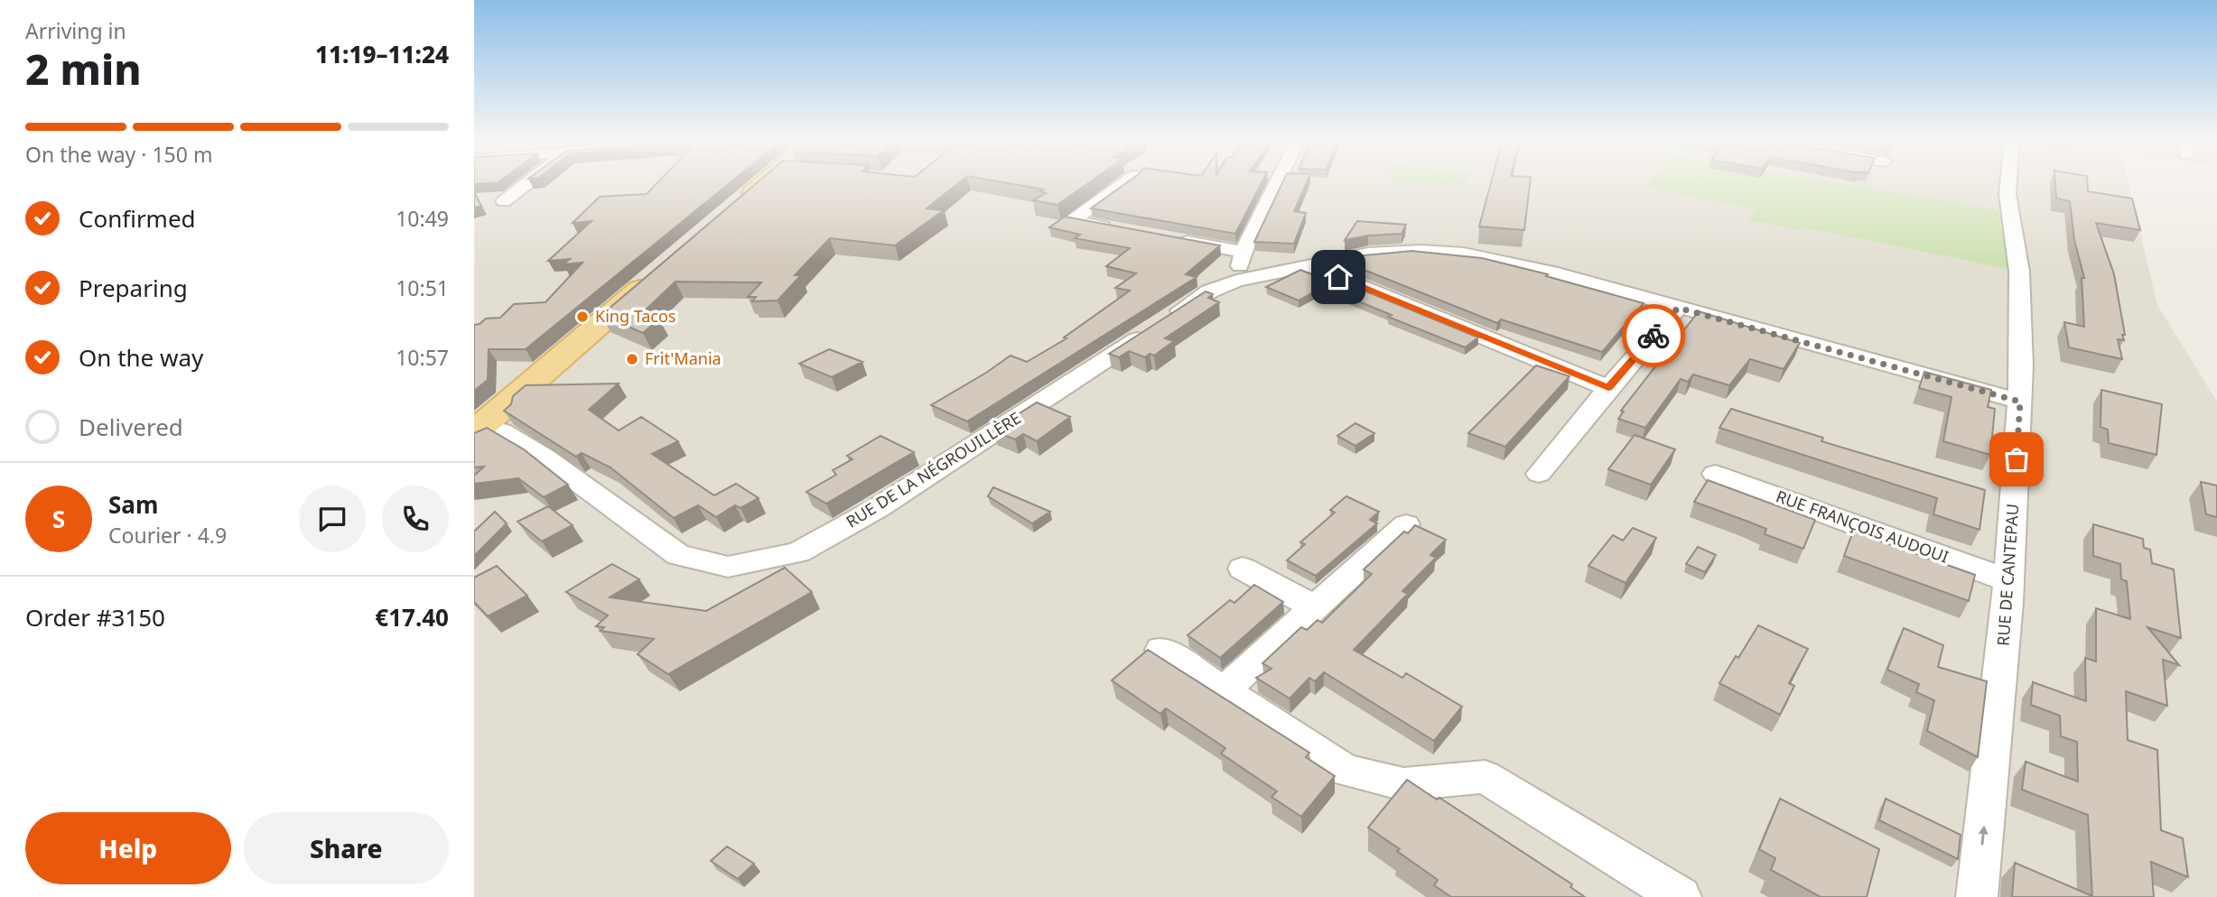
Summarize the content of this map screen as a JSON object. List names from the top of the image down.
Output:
{
  "streets": {
    "street": ["RUE DE LA NÉGROUILLÈRE", "RUE FRANÇOIS AUDOUI", "RUE DE CANTEPAU"]
  },
  "crossings": [
    ["RUE DE LA NÉGROUILLÈRE", "RUE DE CANTEPAU"],
    ["RUE FRANÇOIS AUDOUI", "RUE DE CANTEPAU"]
  ],
  "one_way": ["RUE DE CANTEPAU"],
  "places": ["King Tacos", "Frit'Mania"],
  "page": {
    "heading": ["2 min", "Arriving in", "11:19–11:24"],
    "panel": [
      "Sam",
      "Courier · 4.9",
      "Order #3150",
      "€17.40"
    ],
    "bar": "On the way · 150 m",
    "list": [
      ["Confirmed", "10:49"],
      ["Preparing", "10:51"],
      ["On the way", "10:57"],
      "Delivered"
    ],
    "round": "S",
    "buttons": ["Help", "Share"]
  }
}
